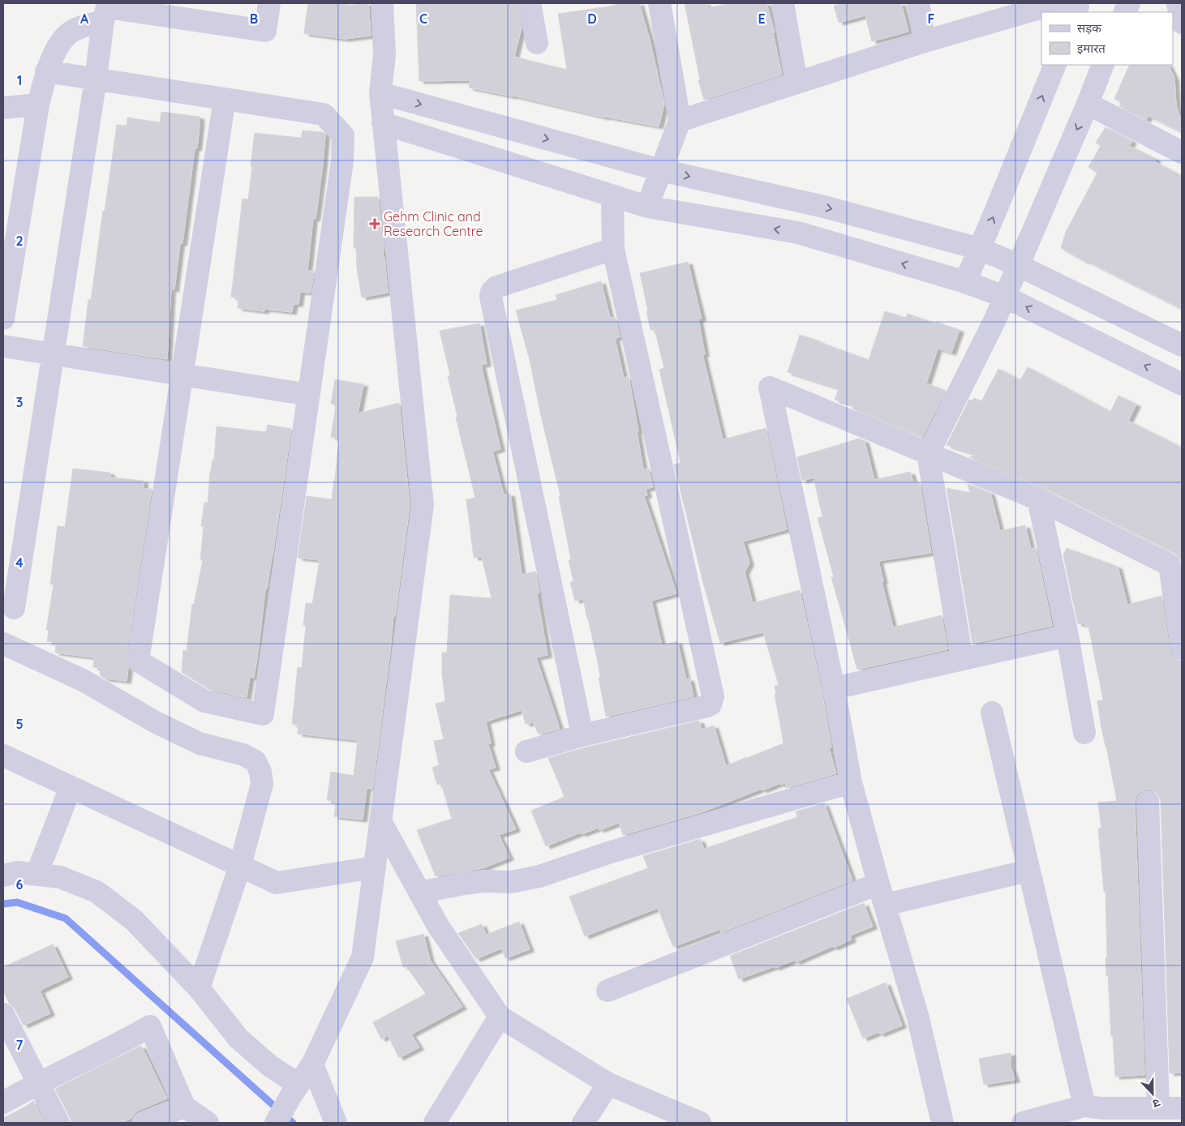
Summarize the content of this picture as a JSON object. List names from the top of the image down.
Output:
{
  "places": {
    "health": ["Gehm Clinic and Research Centre"]
  },
  "legend": ["सड़क", "इमारत"],
  "north": "bottom",
  "grid": {
    "columns": [
      "A",
      "B",
      "C",
      "D",
      "E",
      "F"
    ],
    "rows": [
      "1",
      "2",
      "3",
      "4",
      "5",
      "6",
      "7"
    ]
  }
}
